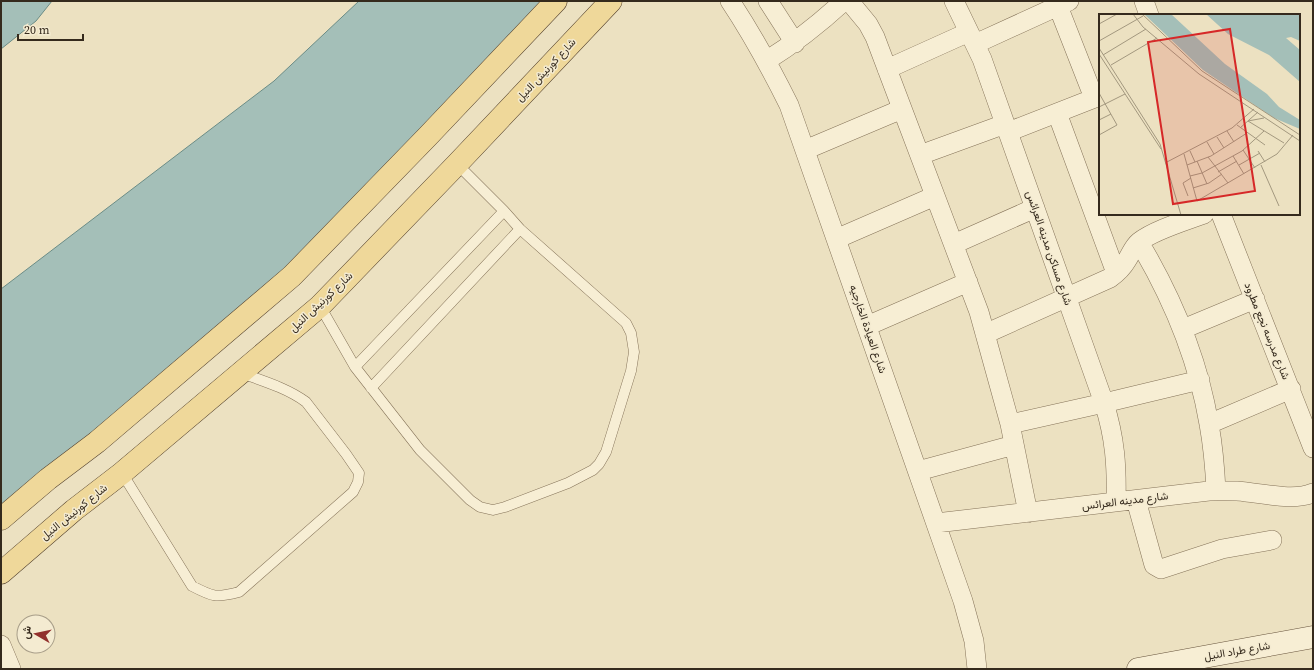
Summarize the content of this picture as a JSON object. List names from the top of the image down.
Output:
{
  "streets": {
    "main road": ["شارع كورنيش النيل", "شارع طراد النيل"],
    "street": [
      "شارع مساكن مدينه العرائس",
      "شارع العيادة الخارجيه",
      "شارع مدرسه نجع مطرود",
      "شارع مدينه العرائس"
    ]
  },
  "crossings": [
    ["شارع مساكن مدينه العرائس", "شارع مدينه العرائس"],
    ["شارع العيادة الخارجيه", "شارع مدينه العرائس"]
  ],
  "scale_bar": "20 m",
  "north": "left"
}
